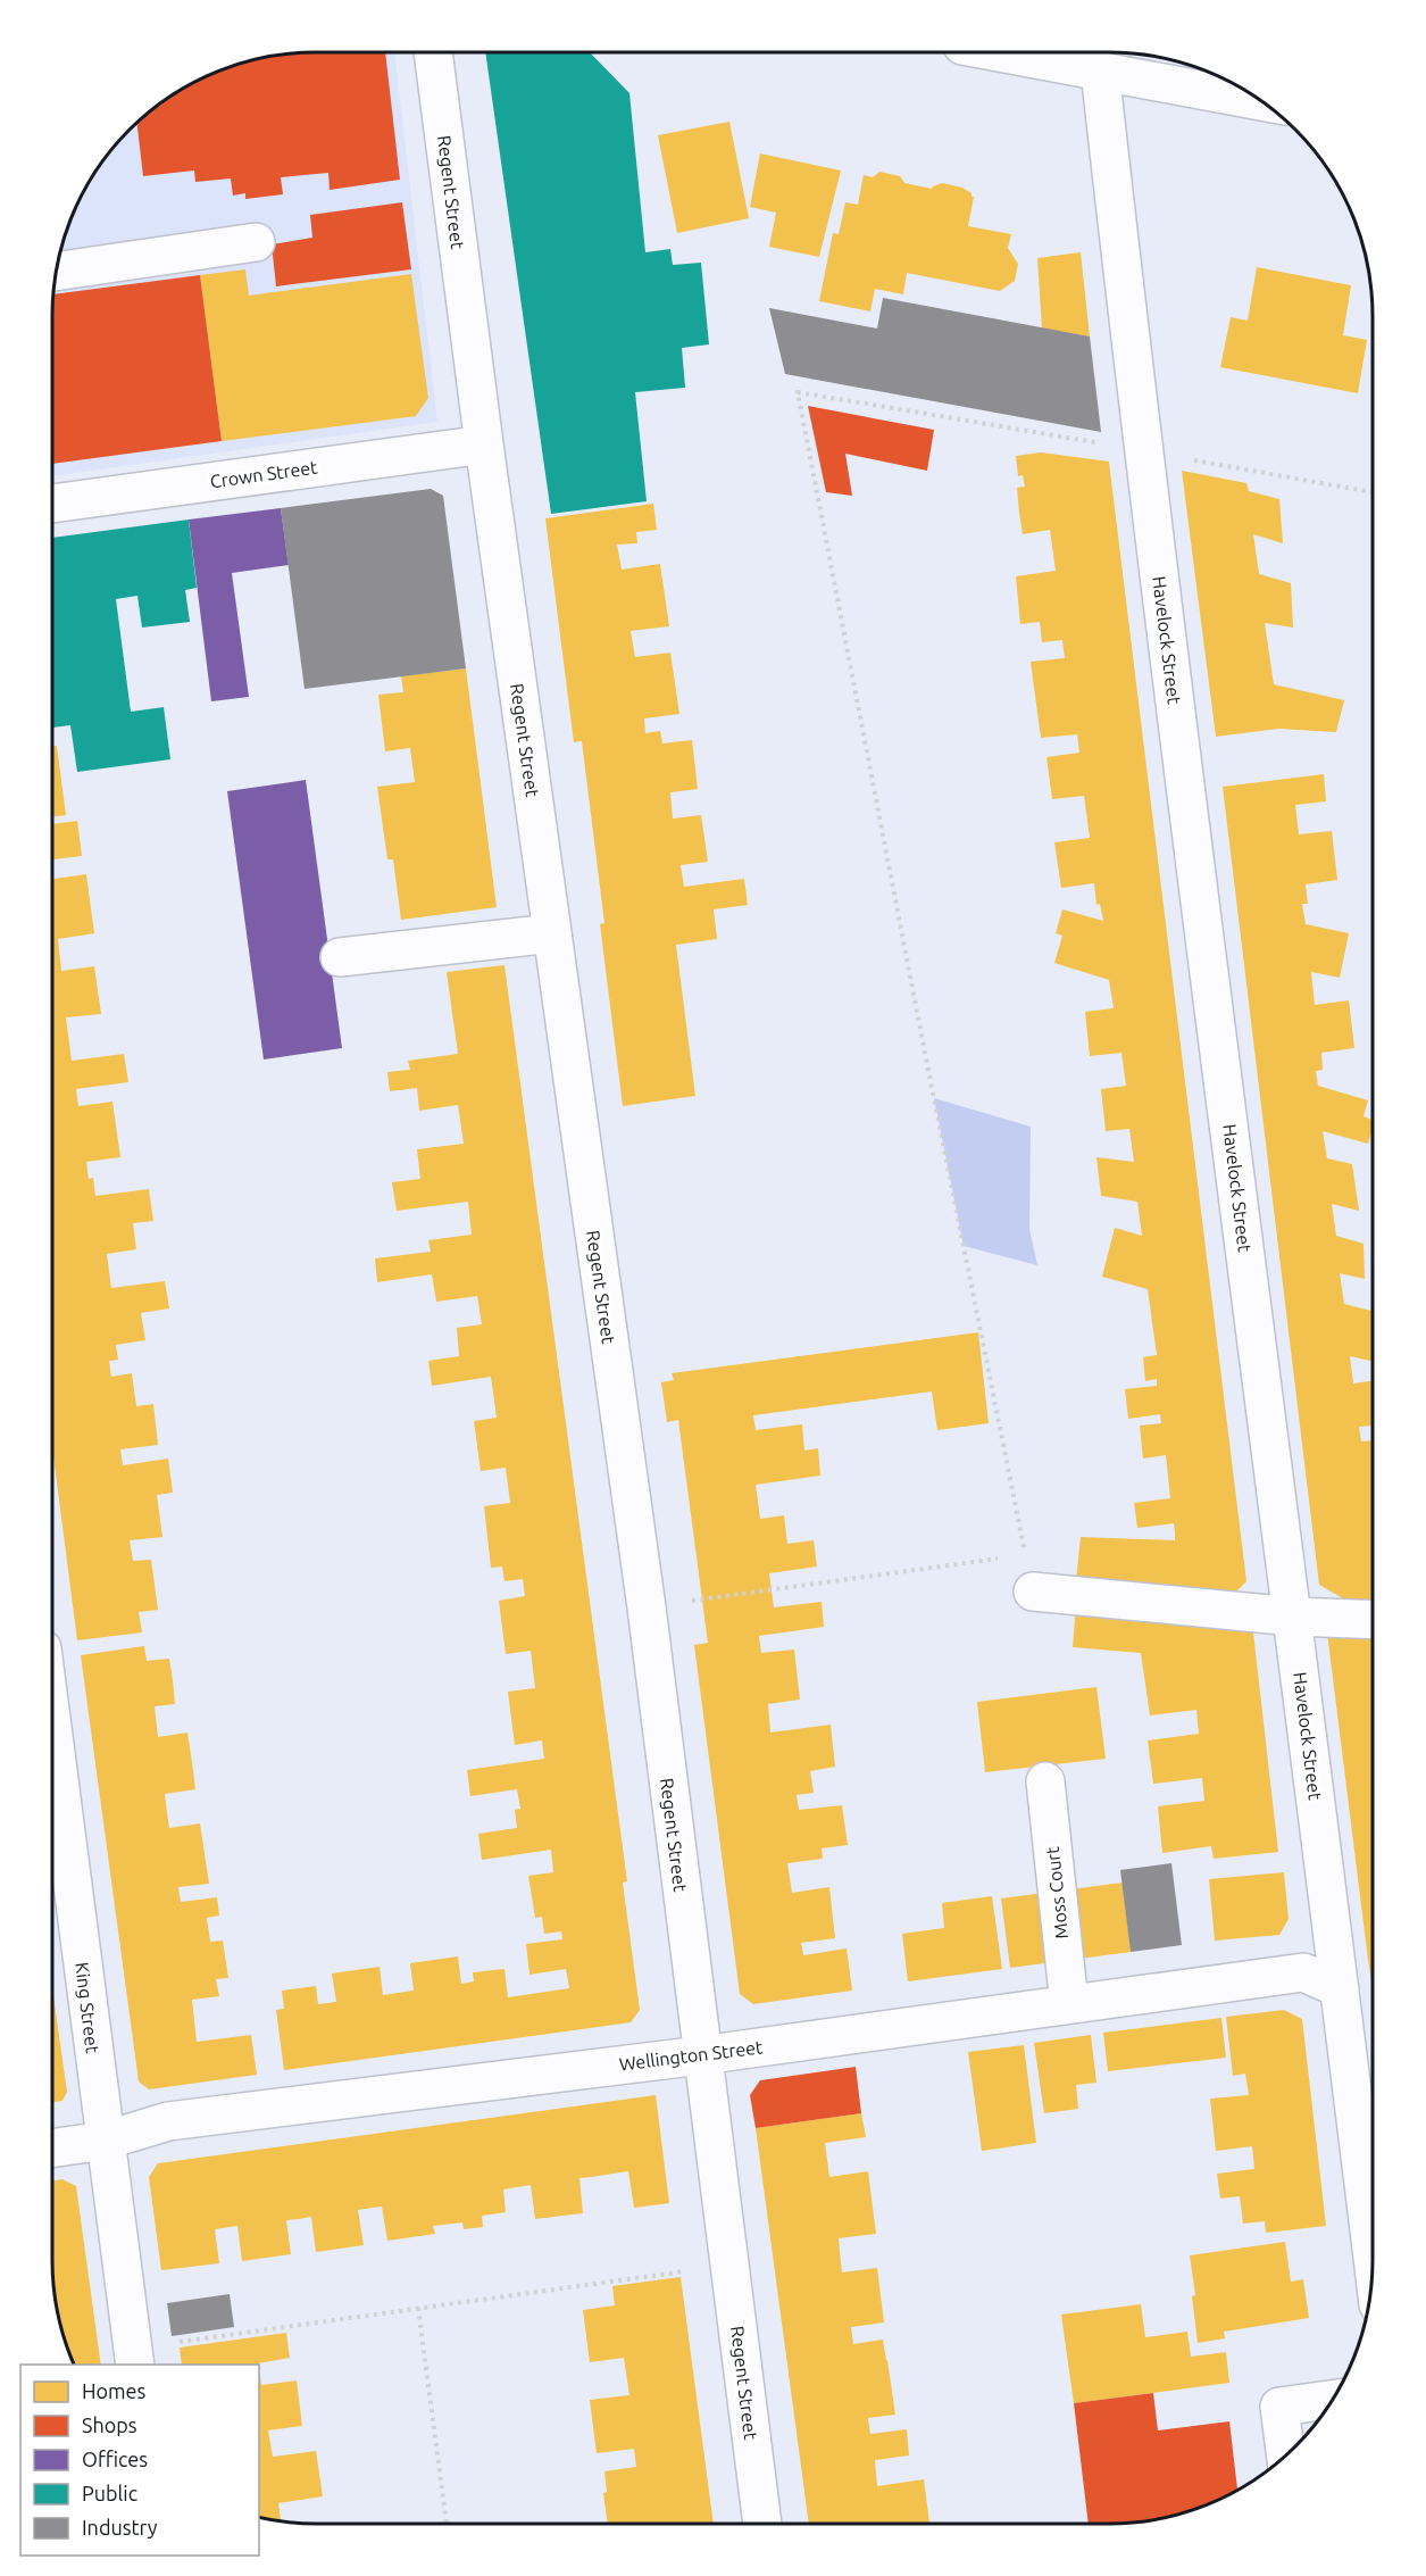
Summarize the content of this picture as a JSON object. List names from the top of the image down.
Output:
{
  "streets": {
    "street": [
      "Regent Street",
      "Crown Street",
      "Havelock Street",
      "Moss Court",
      "King Street",
      "Wellington Street"
    ]
  },
  "crossings": [
    ["Regent Street", "Crown Street"],
    ["Regent Street", "Wellington Street"],
    ["Havelock Street", "Wellington Street"],
    ["Moss Court", "Wellington Street"],
    ["King Street", "Wellington Street"]
  ],
  "legend": [
    "Homes",
    "Shops",
    "Offices",
    "Public",
    "Industry"
  ]
}
